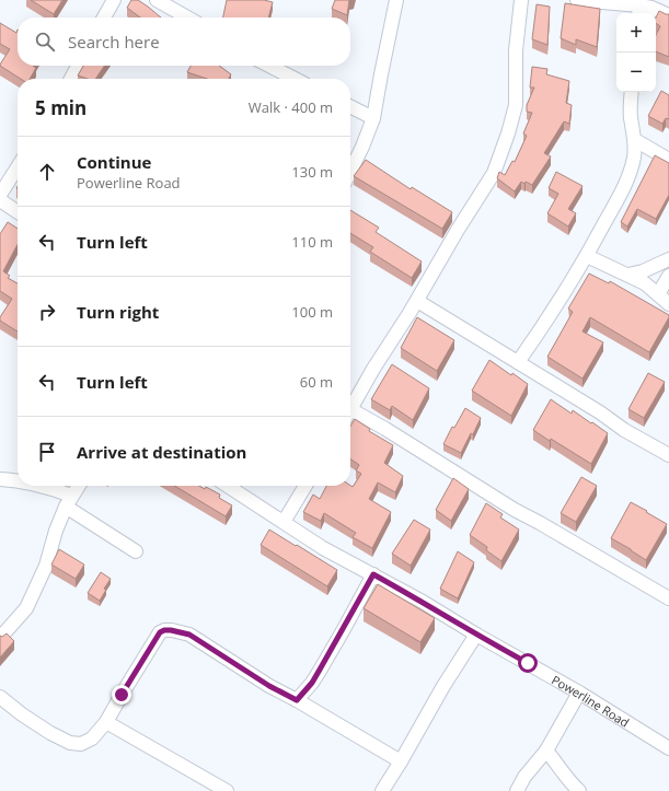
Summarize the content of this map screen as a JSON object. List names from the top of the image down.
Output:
{
  "streets": {
    "street": ["Powerline Road"]
  },
  "page": {
    "map_buttons": ["+", "−"],
    "search": "Search here",
    "heading": ["5 min", "Walk · 400 m"],
    "list": [
      ["Continue", "Powerline Road", "130 m"],
      ["Turn left", "110 m"],
      ["Turn right", "100 m"],
      ["Turn left", "60 m"],
      "Arrive at destination"
    ]
  }
}
